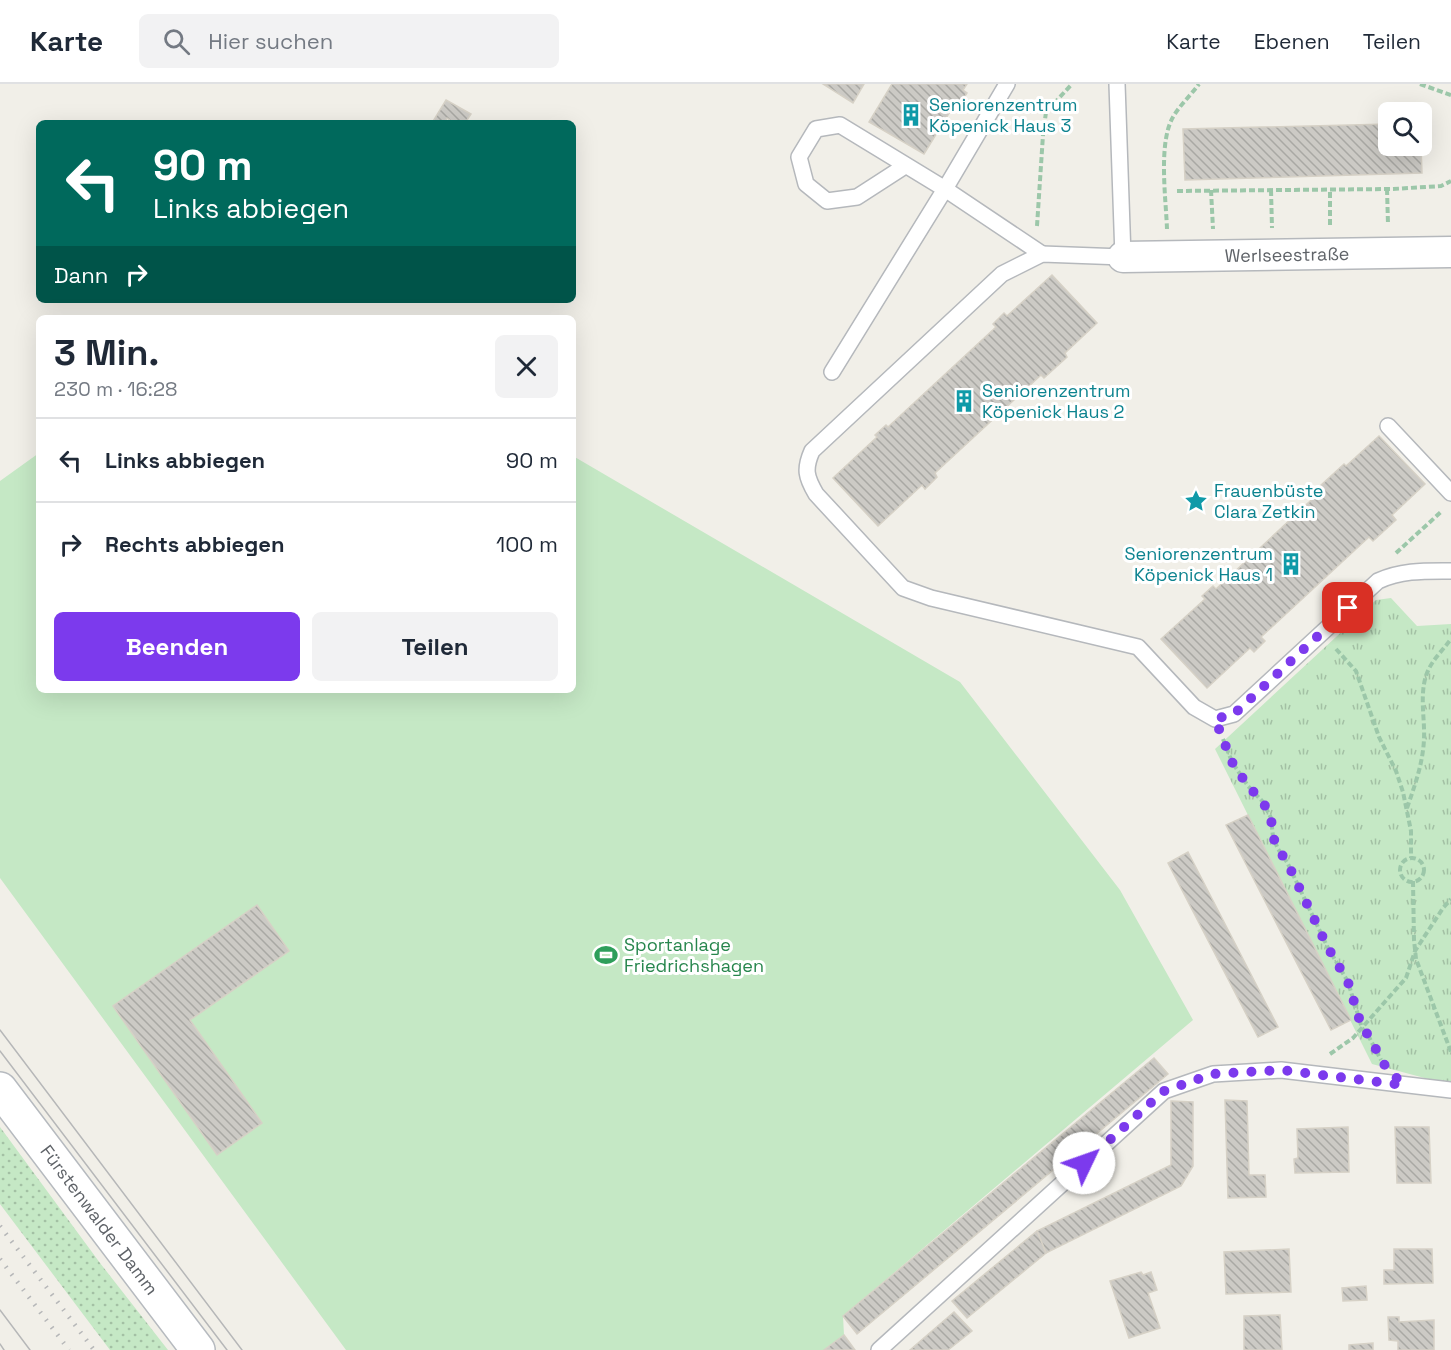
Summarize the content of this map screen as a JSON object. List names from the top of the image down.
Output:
{
  "streets": {
    "main road": ["Fürstenwalder Damm"],
    "street": ["Werlseestraße"]
  },
  "places": {
    "building": ["Seniorenzentrum Köpenick Haus 3", "Seniorenzentrum Köpenick Haus 2", "Seniorenzentrum Köpenick Haus 1"],
    "place": ["Frauenbüste Clara Zetkin"],
    "sports": ["Sportanlage Friedrichshagen"]
  },
  "page": {
    "header": "Karte",
    "search": "Hier suchen",
    "nav": ["Karte", "Ebenen", "Teilen"],
    "turn": ["90 m", "Links abbiegen"],
    "then": "Dann",
    "heading": ["3 Min.", "230 m · 16:28"],
    "list": [
      {
        "name": "Links abbiegen",
        "value": "90 m"
      },
      {
        "name": "Rechts abbiegen",
        "value": "100 m"
      }
    ],
    "buttons": ["Beenden", "Teilen"]
  }
}
